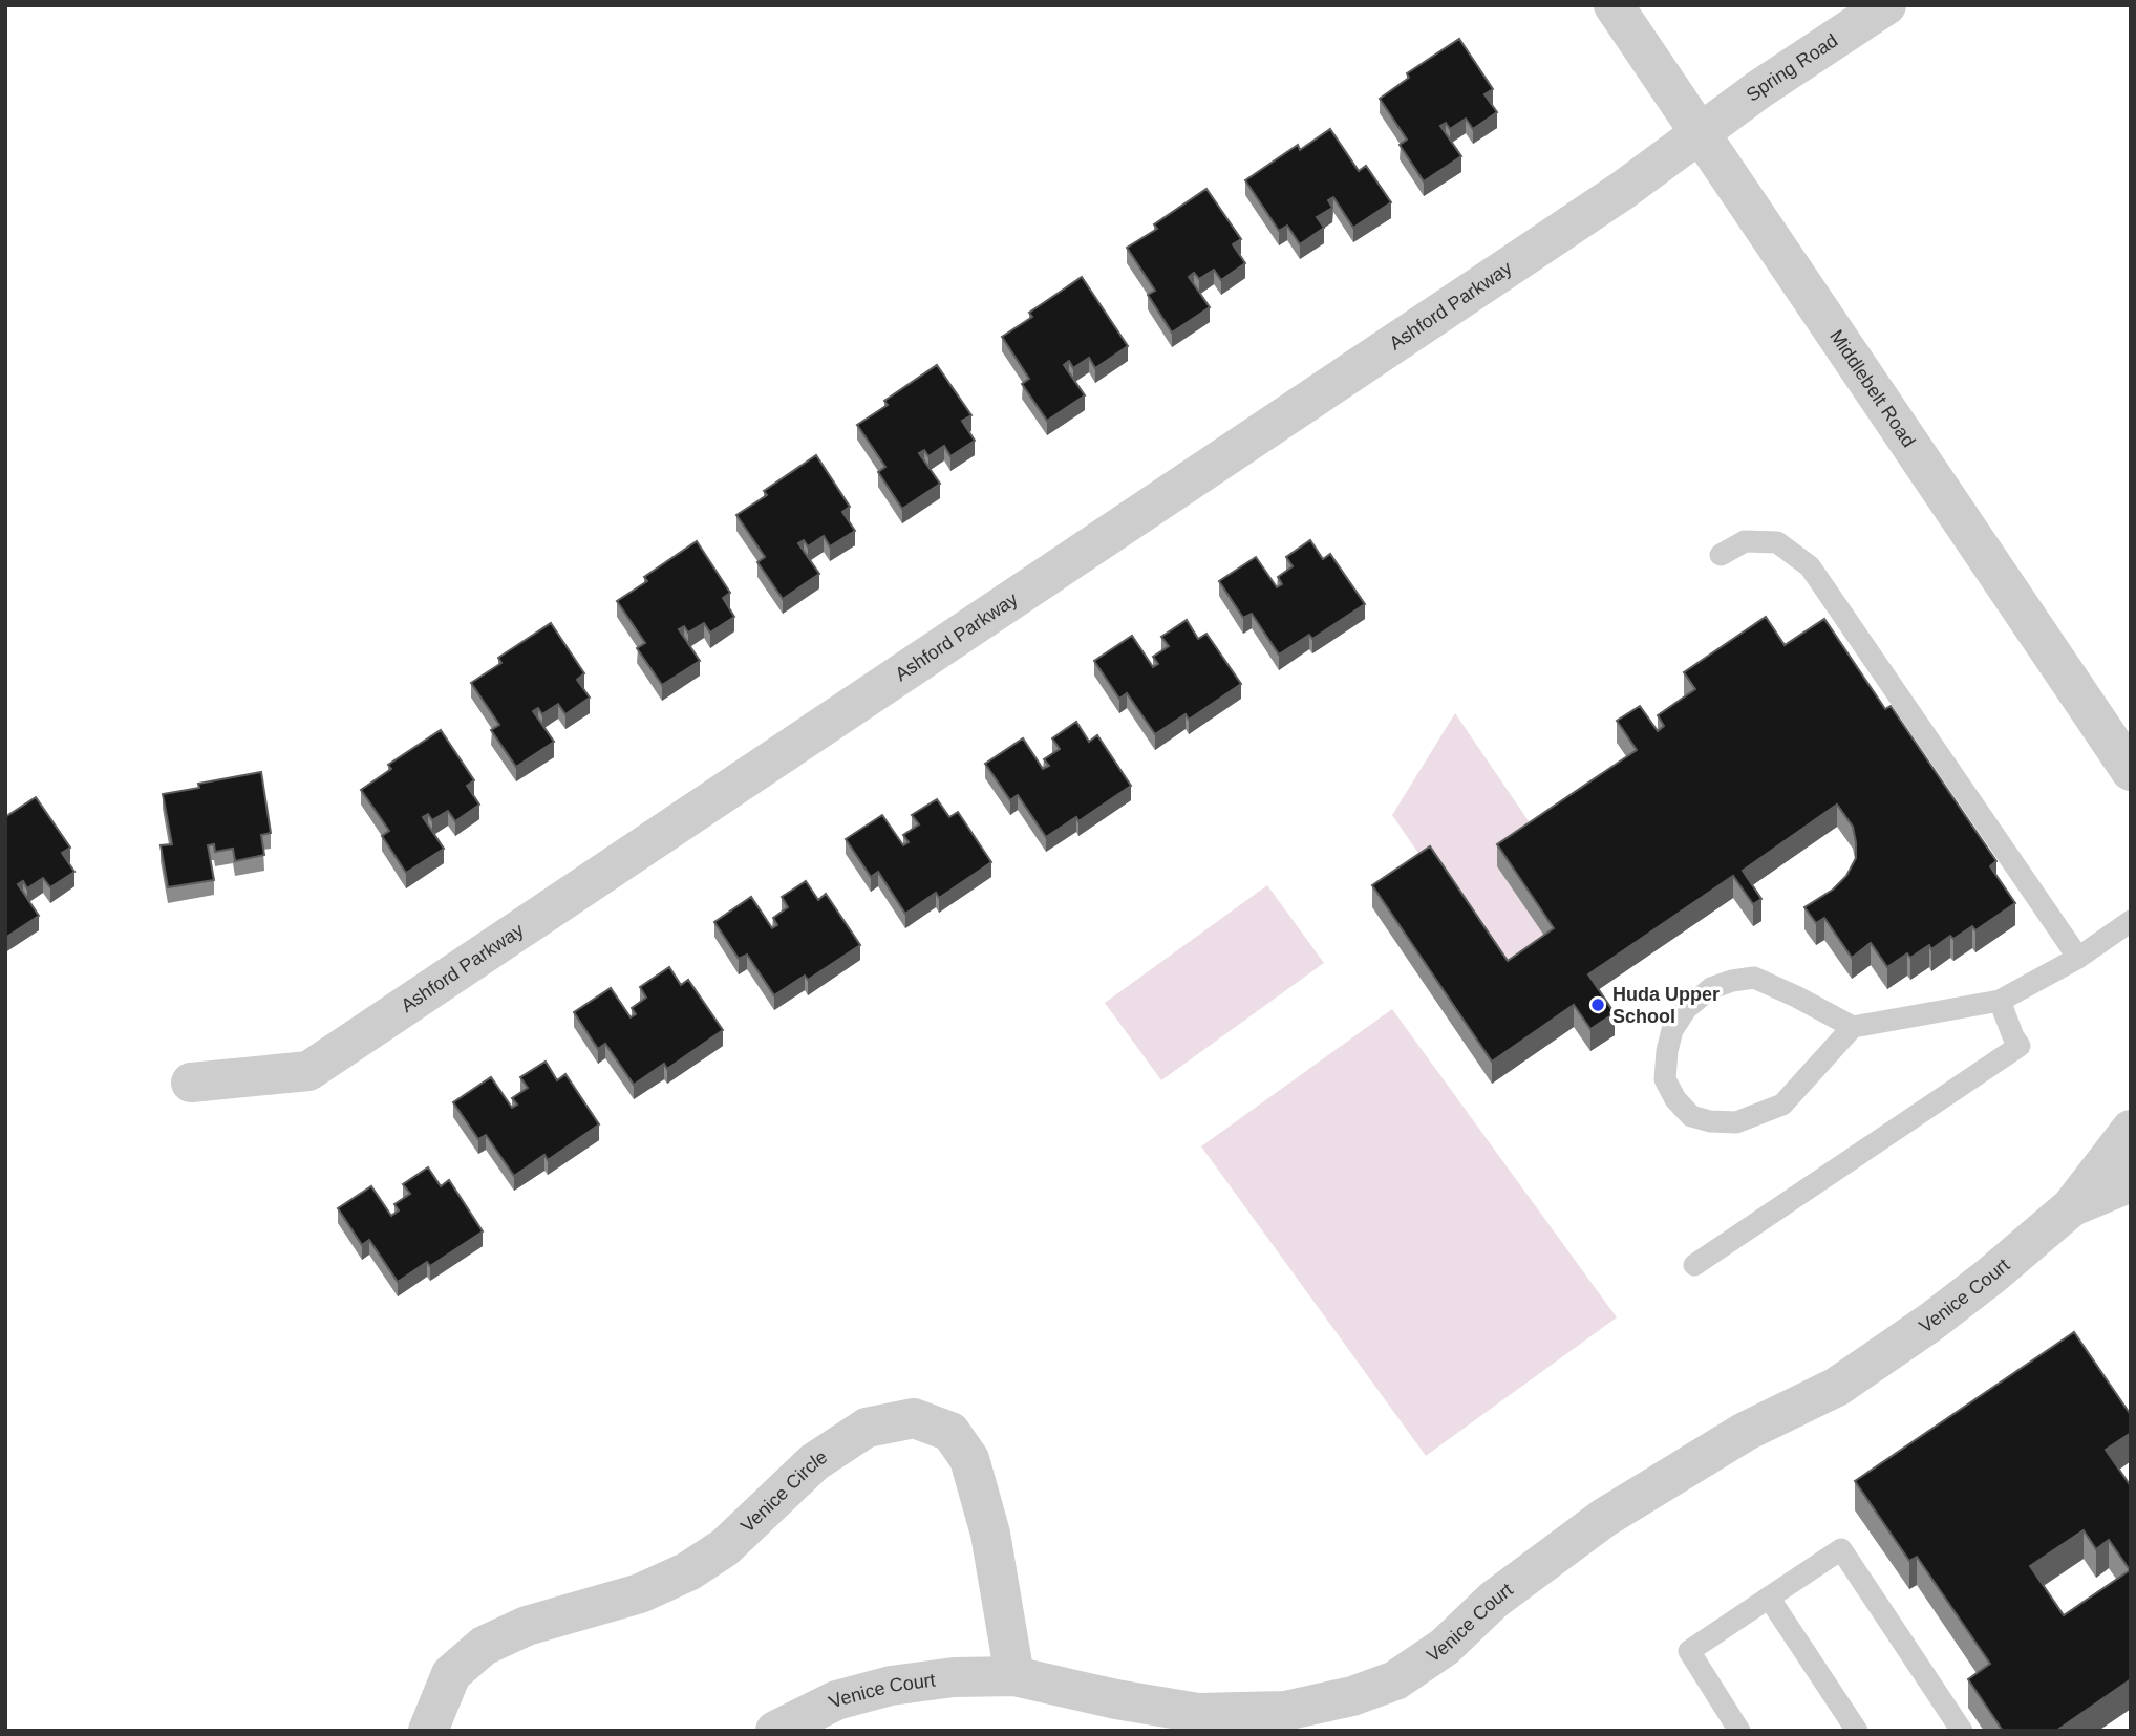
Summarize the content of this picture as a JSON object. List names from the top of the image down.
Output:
{
  "streets": {
    "street": [
      "Spring Road",
      "Ashford Parkway",
      "Middlebelt Road",
      "Venice Court",
      "Venice Circle"
    ]
  },
  "crossings": [
    ["Spring Road", "Ashford Parkway"],
    ["Spring Road", "Middlebelt Road"],
    ["Ashford Parkway", "Middlebelt Road"],
    ["Venice Court", "Venice Circle"]
  ],
  "places": ["Huda Upper School"]
}
